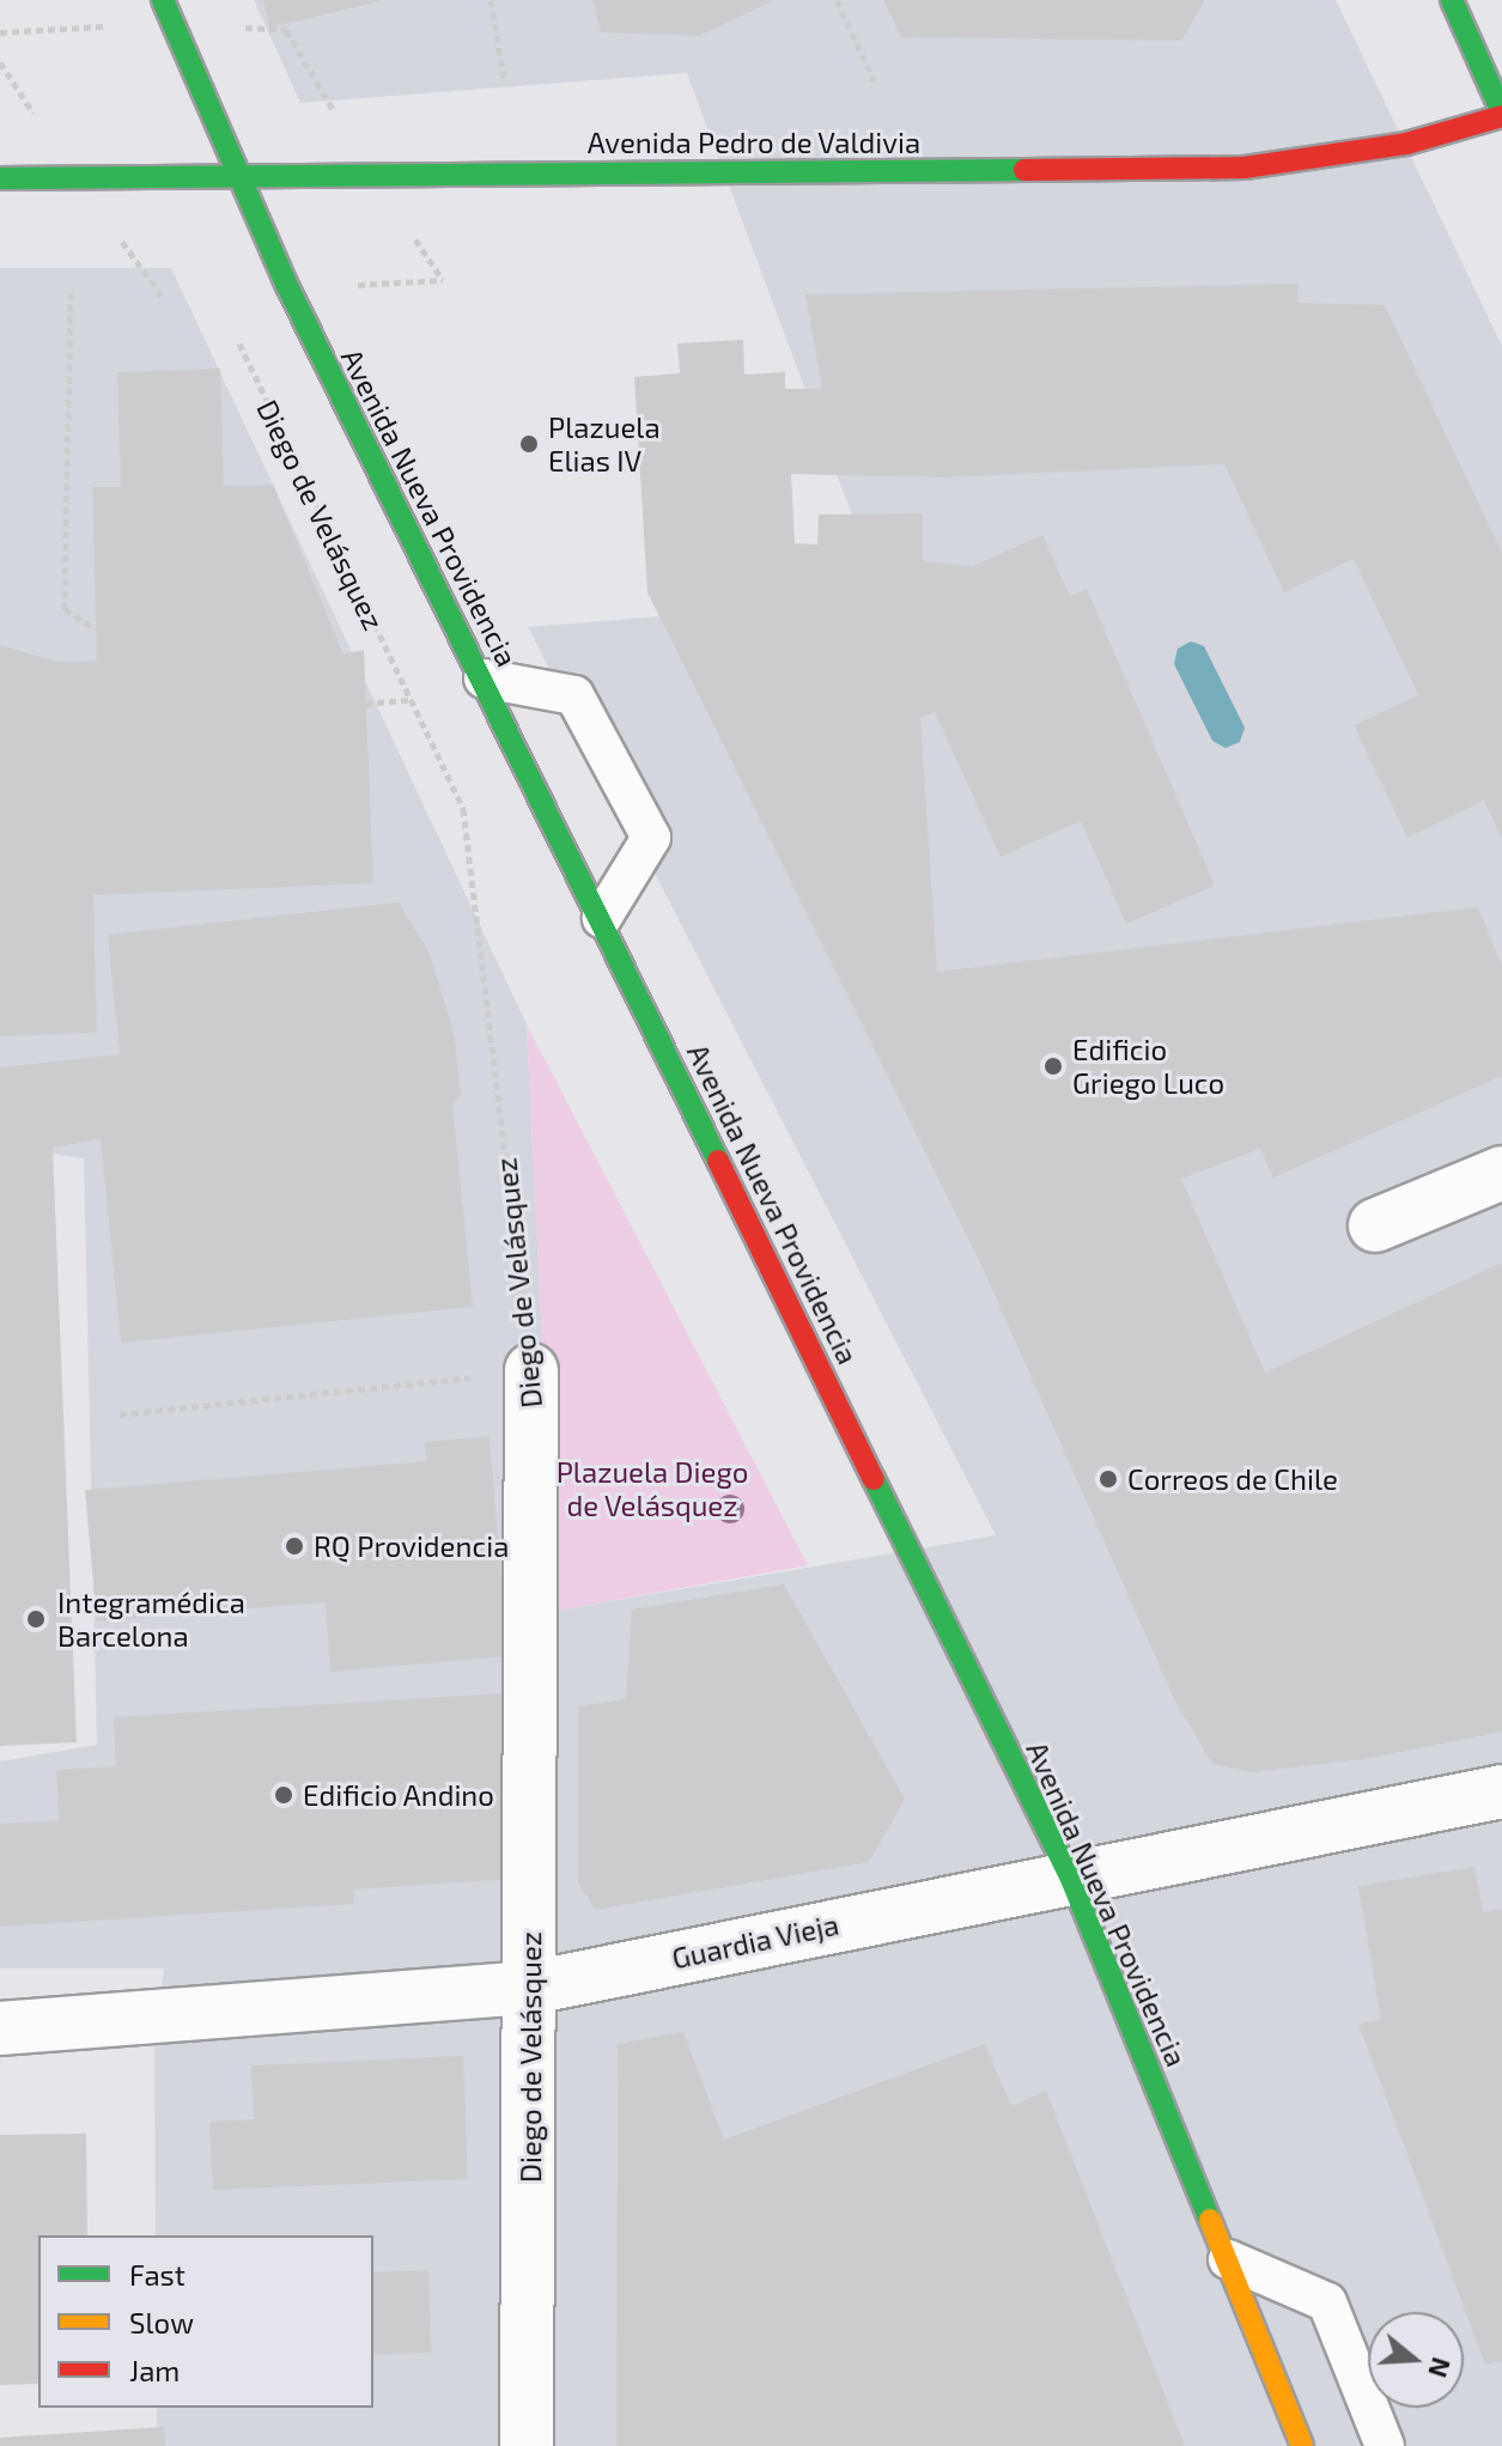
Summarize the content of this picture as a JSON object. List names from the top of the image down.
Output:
{
  "streets": {
    "main road": ["Avenida Pedro de Valdivia", "Avenida Nueva Providencia"],
    "street": ["Diego de Velásquez", "Guardia Vieja"]
  },
  "crossings": [
    ["Avenida Pedro de Valdivia", "Avenida Nueva Providencia"],
    ["Avenida Nueva Providencia", "Guardia Vieja"],
    ["Diego de Velásquez", "Guardia Vieja"]
  ],
  "parks": ["Plazuela Diego de Velásquez"],
  "places": [
    "Plazuela Elias IV",
    "Edificio Griego Luco",
    "Correos de Chile",
    "RQ Providencia",
    "Integramédica Barcelona",
    "Edificio Andino"
  ],
  "legend": ["Fast", "Slow", "Jam"],
  "north": "right"
}
